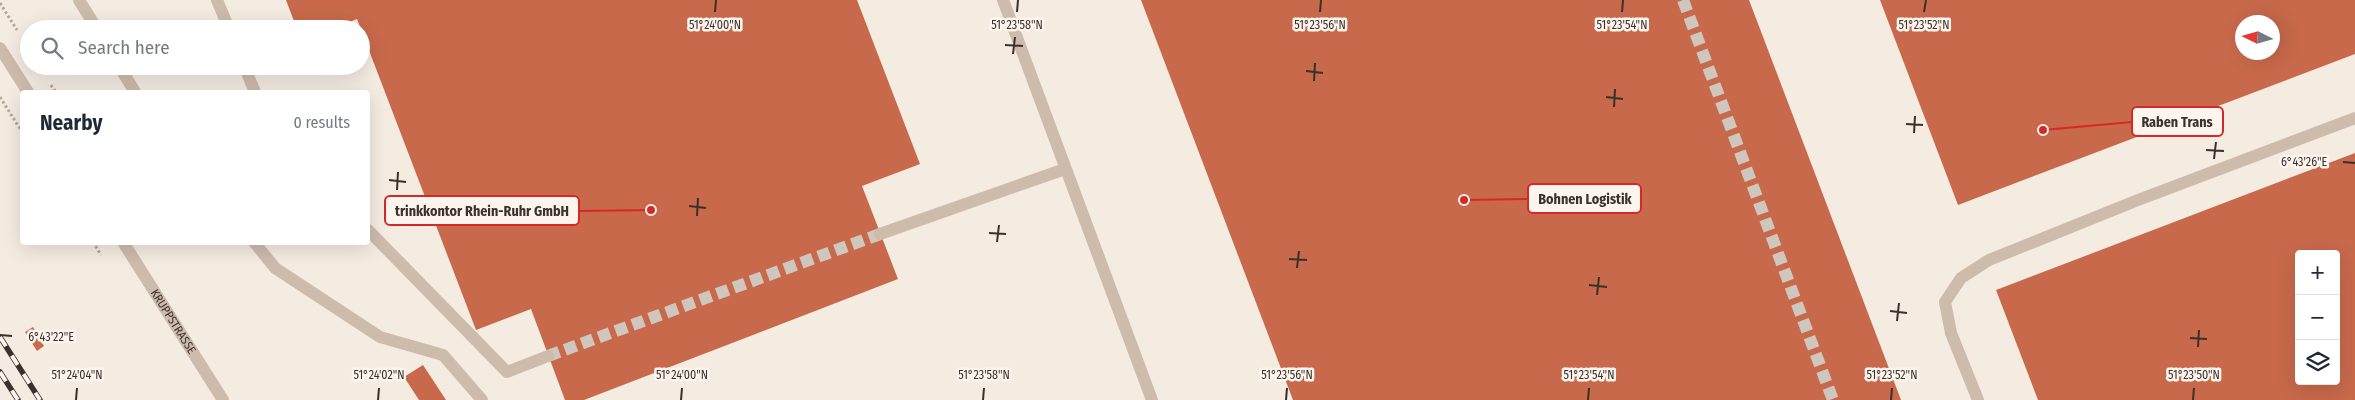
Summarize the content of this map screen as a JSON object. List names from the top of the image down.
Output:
{
  "streets": {
    "street": ["KRUPPSTRASSE"]
  },
  "places": ["Raben Trans", "Bohnen Logistik", "trinkkontor Rhein-Ruhr GmbH"],
  "north": "left",
  "page": {
    "search": "Search here",
    "heading": ["Nearby", "0 results"],
    "map_buttons": ["+", "−"]
  },
  "coordinates": [
    "51°24'00\"N",
    "51°23'58\"N",
    "51°23'56\"N",
    "51°23'54\"N",
    "51°23'52\"N",
    "6°43'26\"E",
    "6°43'22\"E",
    "51°24'04\"N",
    "51°24'02\"N",
    "51°23'50\"N"
  ]
}
